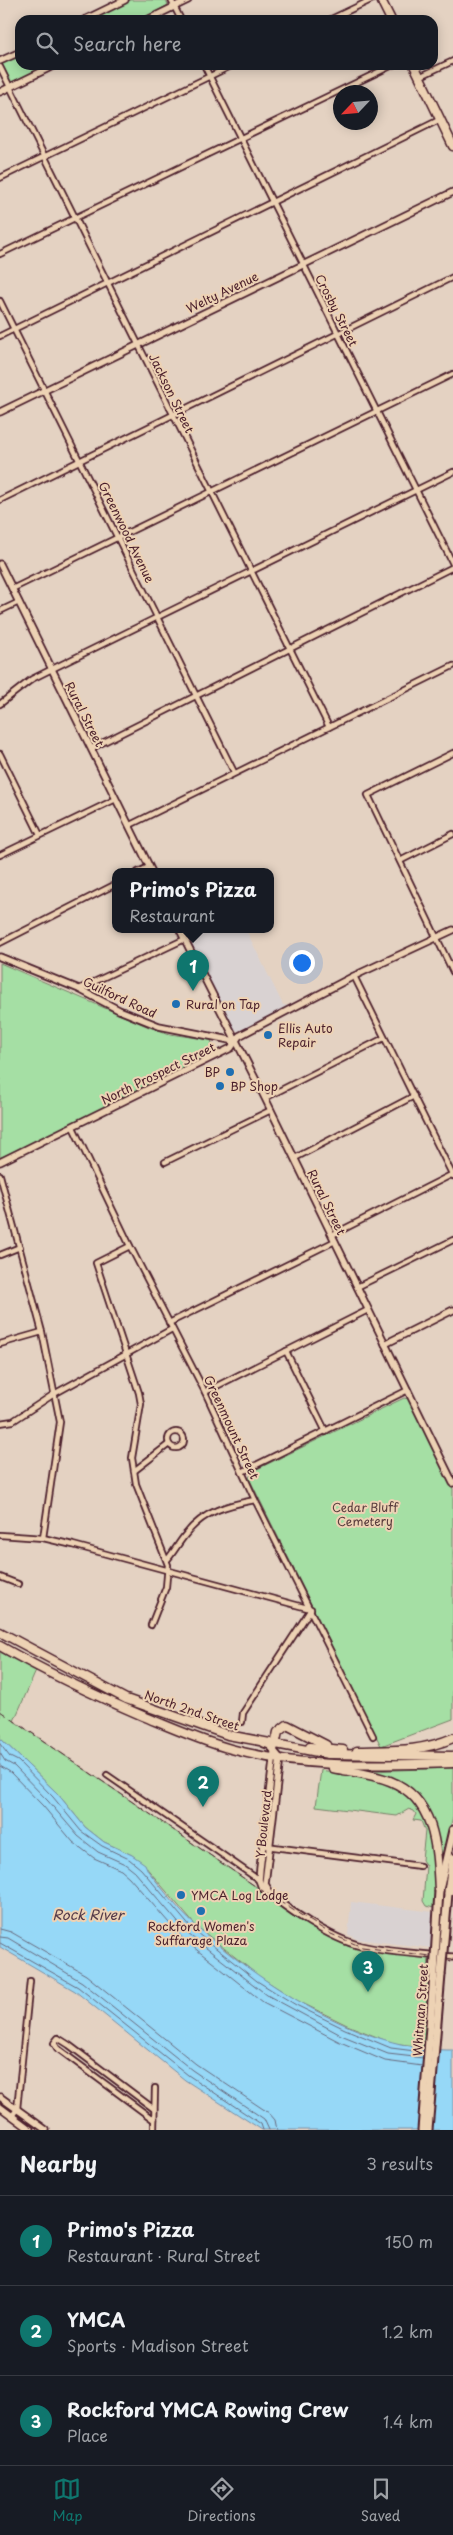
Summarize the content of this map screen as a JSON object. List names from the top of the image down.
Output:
{
  "streets": {
    "main road": ["North 2nd Street", "Whitman Street"],
    "street": [
      "Welty Avenue",
      "Crosby Street",
      "Jackson Street",
      "Greenwood Avenue",
      "Rural Street",
      "Guilford Road",
      "North Prospect Street",
      "Greenmount Street",
      "Y Boulevard"
    ]
  },
  "crossings": [
    ["Welty Avenue", "Crosby Street"],
    ["Welty Avenue", "Jackson Street"],
    ["Welty Avenue", "Greenwood Avenue"],
    ["Rural Street", "Guilford Road"],
    ["Rural Street", "North Prospect Street"],
    ["Guilford Road", "North Prospect Street"],
    ["North Prospect Street", "Greenmount Street"],
    ["North 2nd Street", "Y Boulevard"]
  ],
  "water": ["Rock River"],
  "parks": ["Cedar Bluff Cemetery"],
  "places": [
    "Rural on Tap",
    "Ellis Auto Repair",
    "BP",
    "BP Shop",
    "YMCA Log Lodge",
    "Rockford Women's Suffarage Plaza"
  ],
  "north": "bottom left",
  "page": {
    "search": "Search here",
    "popup": ["Primo's Pizza", "Restaurant"],
    "pins": ["1", "2", "3"],
    "heading": ["Nearby", "3 results"],
    "list": [
      {
        "mark": "1",
        "name": "Primo's Pizza",
        "note": "Restaurant · Rural Street",
        "value": "150 m"
      },
      {
        "mark": "2",
        "name": "YMCA",
        "note": "Sports · Madison Street",
        "value": "1.2 km"
      },
      {
        "mark": "3",
        "name": "Rockford YMCA Rowing Crew",
        "note": "Place",
        "value": "1.4 km"
      }
    ],
    "nav": ["Map", "Directions", "Saved"]
  }
}
